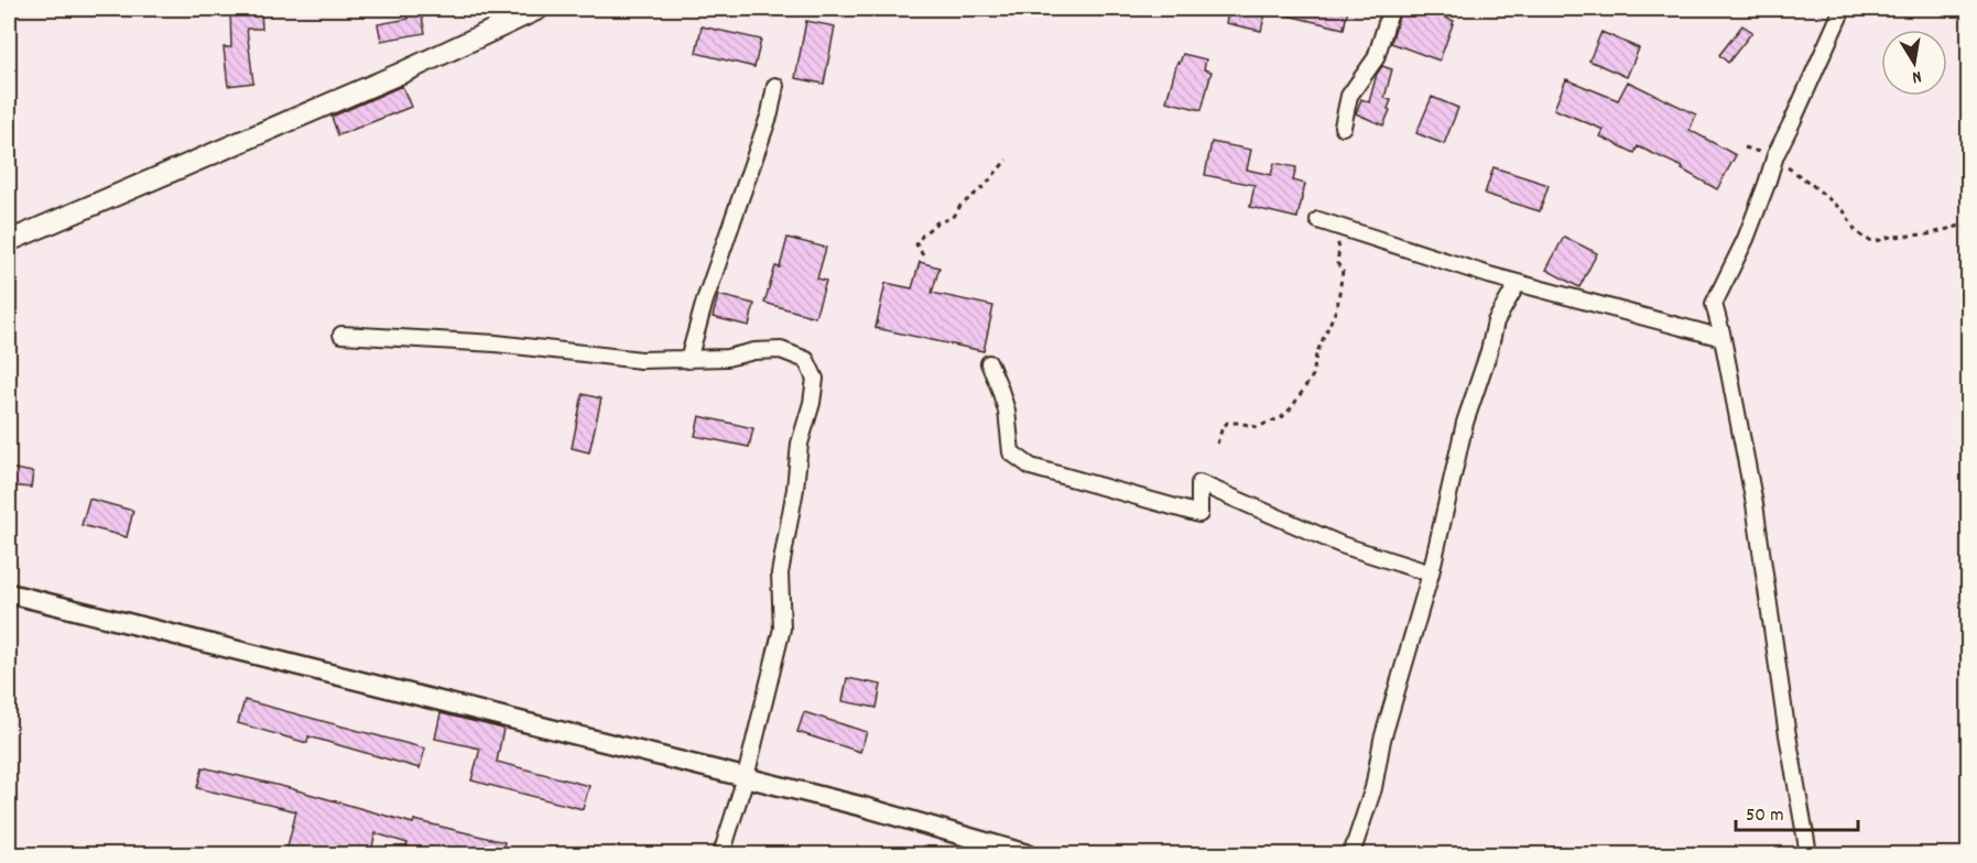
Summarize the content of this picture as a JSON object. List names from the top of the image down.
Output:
{
  "scale_bar": "50 m",
  "north": "bottom"
}
